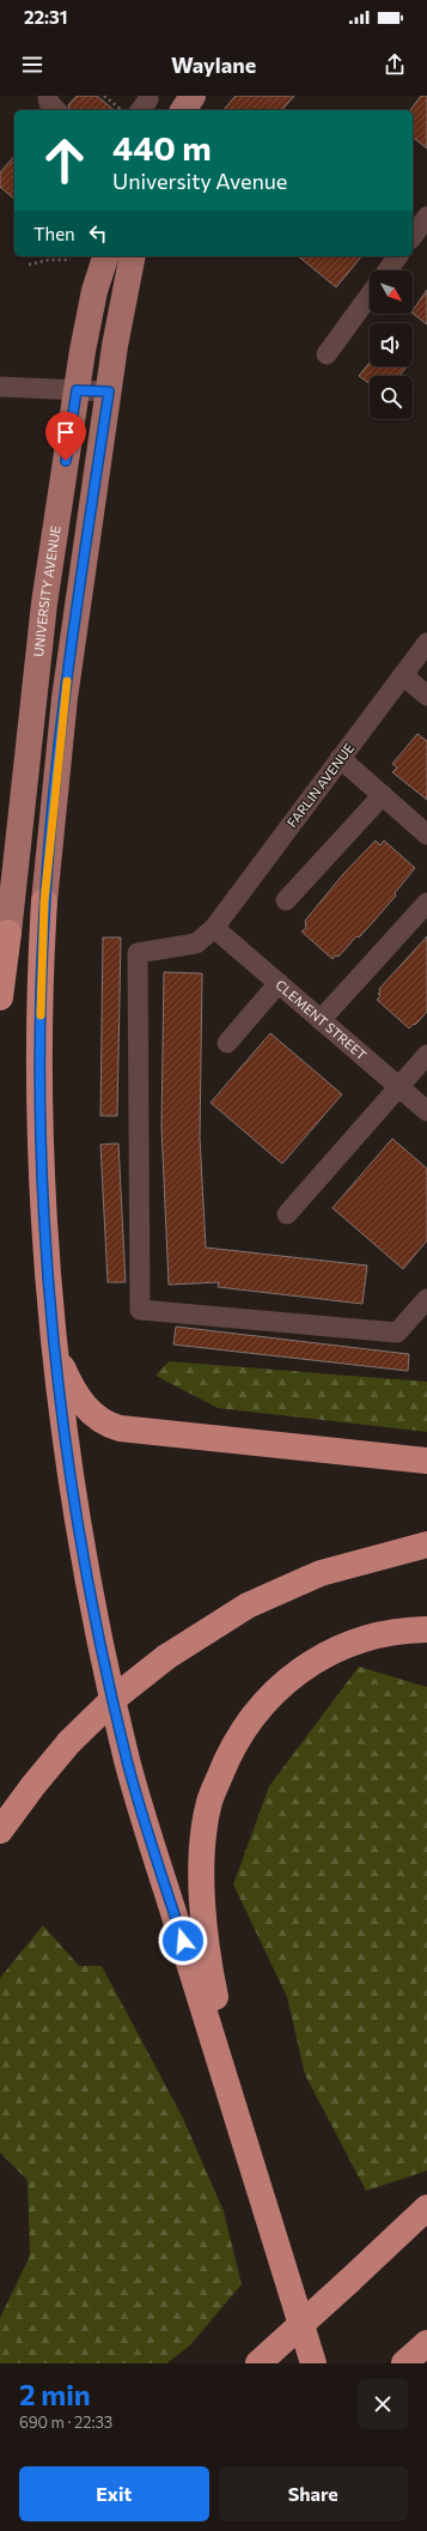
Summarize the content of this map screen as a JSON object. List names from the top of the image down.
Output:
{
  "streets": {
    "main road": ["UNIVERSITY AVENUE"],
    "street": ["FARLIN AVENUE", "CLEMENT STREET"]
  },
  "crossings": [
    ["FARLIN AVENUE", "CLEMENT STREET"]
  ],
  "north": "bottom right",
  "page": {
    "status": "22:31",
    "header": "Waylane",
    "turn": ["440 m", "University Avenue"],
    "then": "Then",
    "heading": ["2 min", "690 m · 22:33"],
    "buttons": ["Exit", "Share"]
  }
}
